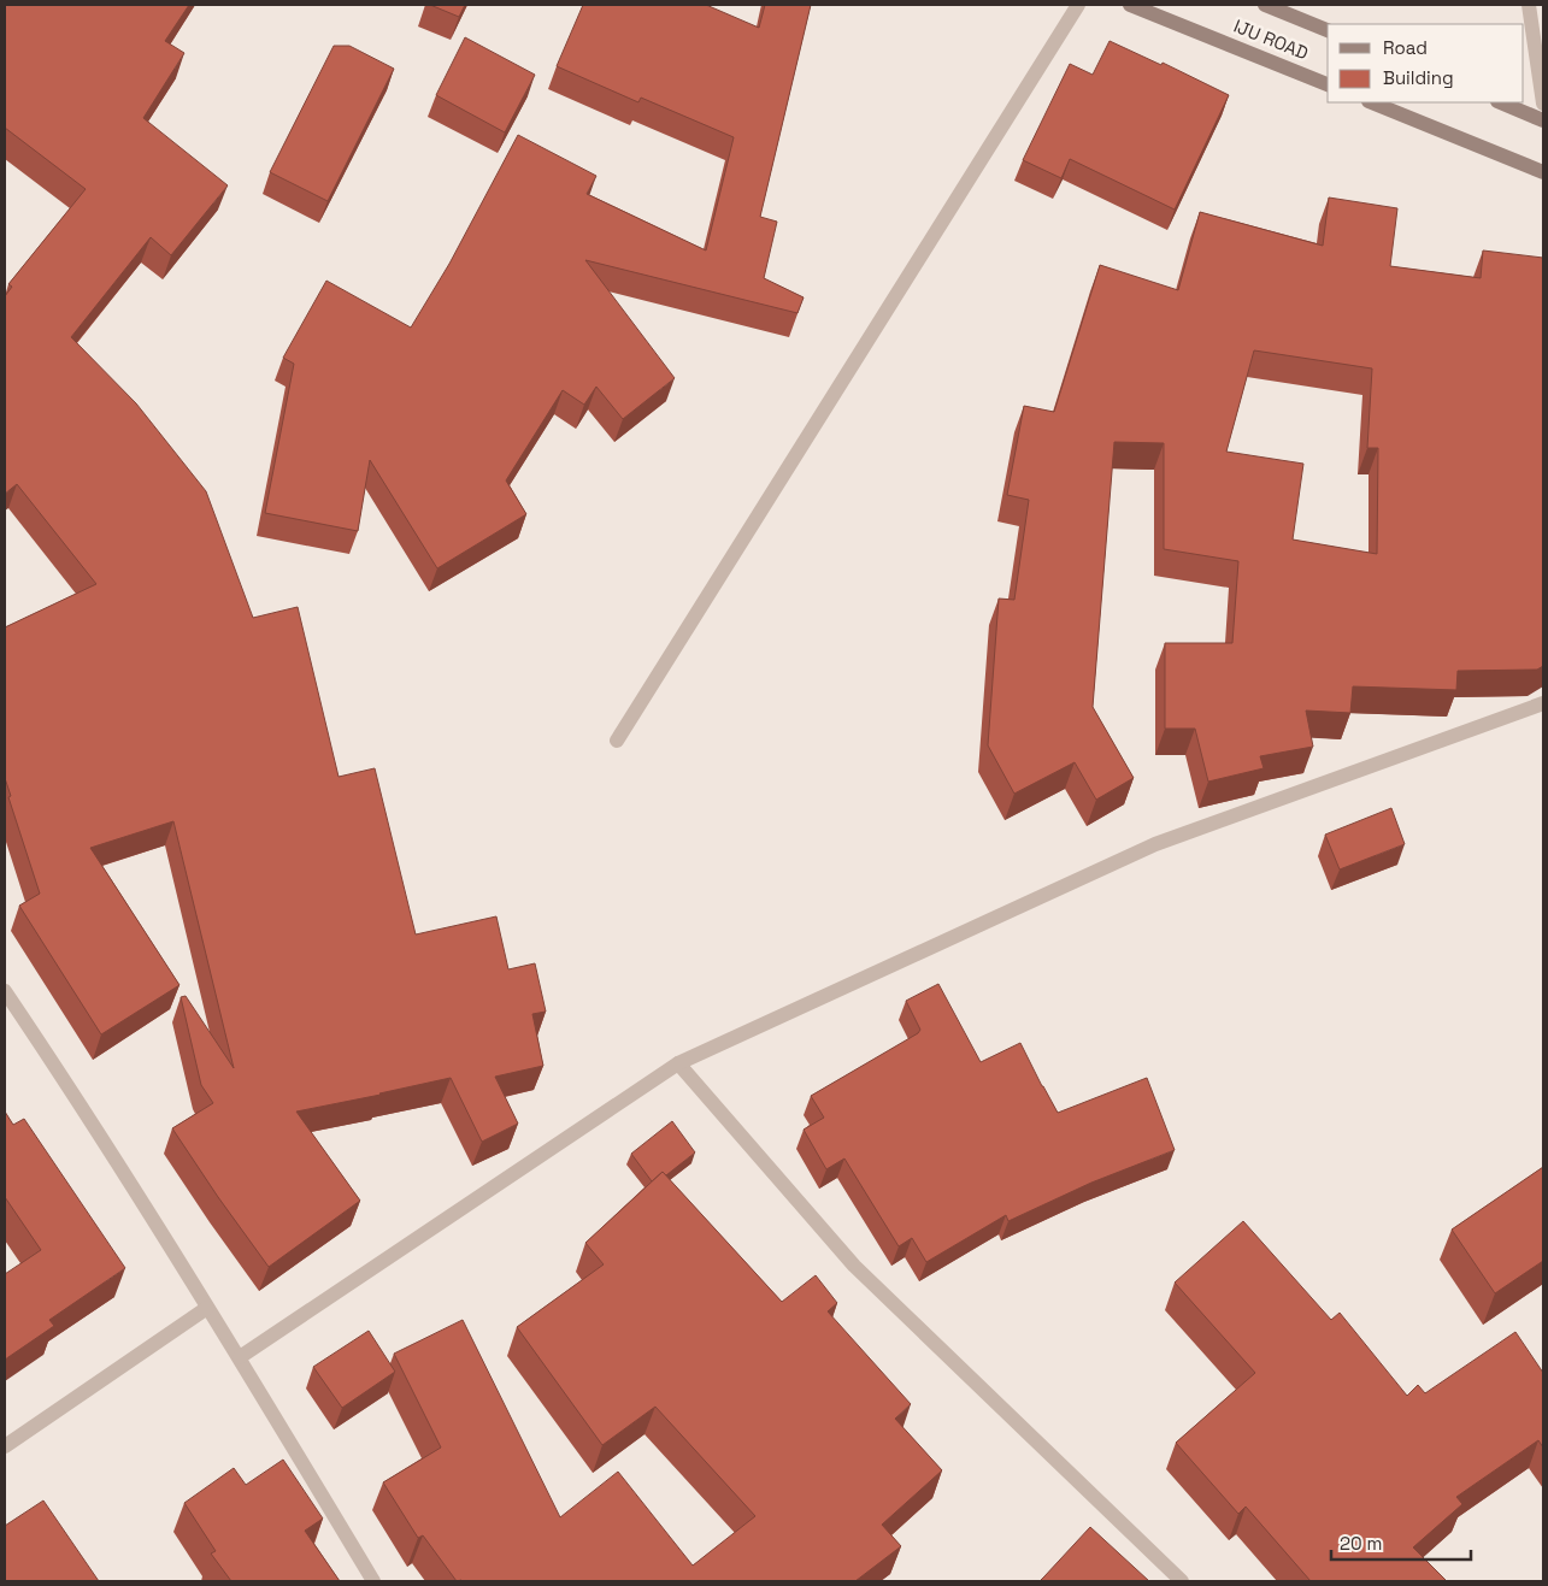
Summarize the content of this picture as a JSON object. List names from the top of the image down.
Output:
{
  "streets": {
    "main road": ["IJU ROAD"]
  },
  "legend": ["Road", "Building"],
  "scale_bar": "20 m"
}
